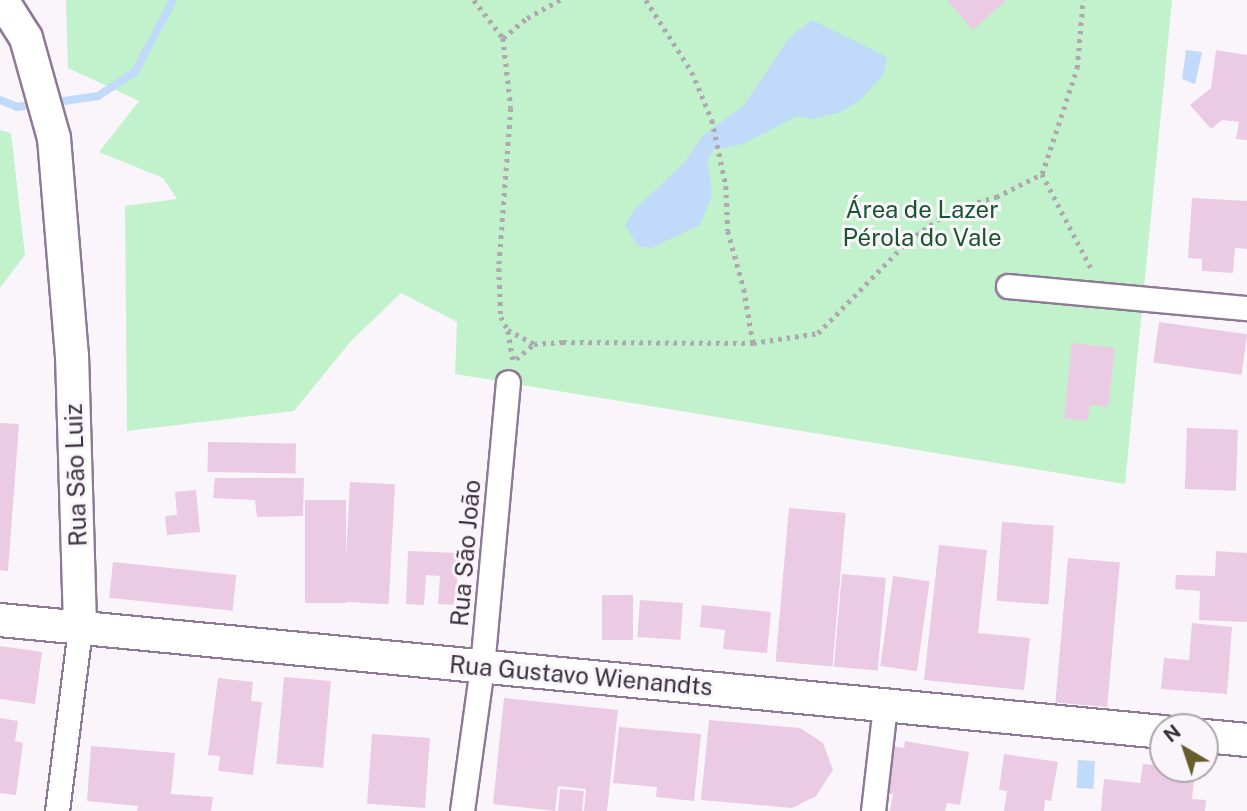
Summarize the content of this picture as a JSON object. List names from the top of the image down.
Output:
{
  "streets": {
    "main road": ["Rua São Luiz", "Rua Gustavo Wienandts"],
    "street": ["Rua São João"]
  },
  "crossings": [
    ["Rua São Luiz", "Rua Gustavo Wienandts"],
    ["Rua São João", "Rua Gustavo Wienandts"]
  ],
  "parks": ["Área de Lazer Pérola do Vale"],
  "north": "top left"
}
